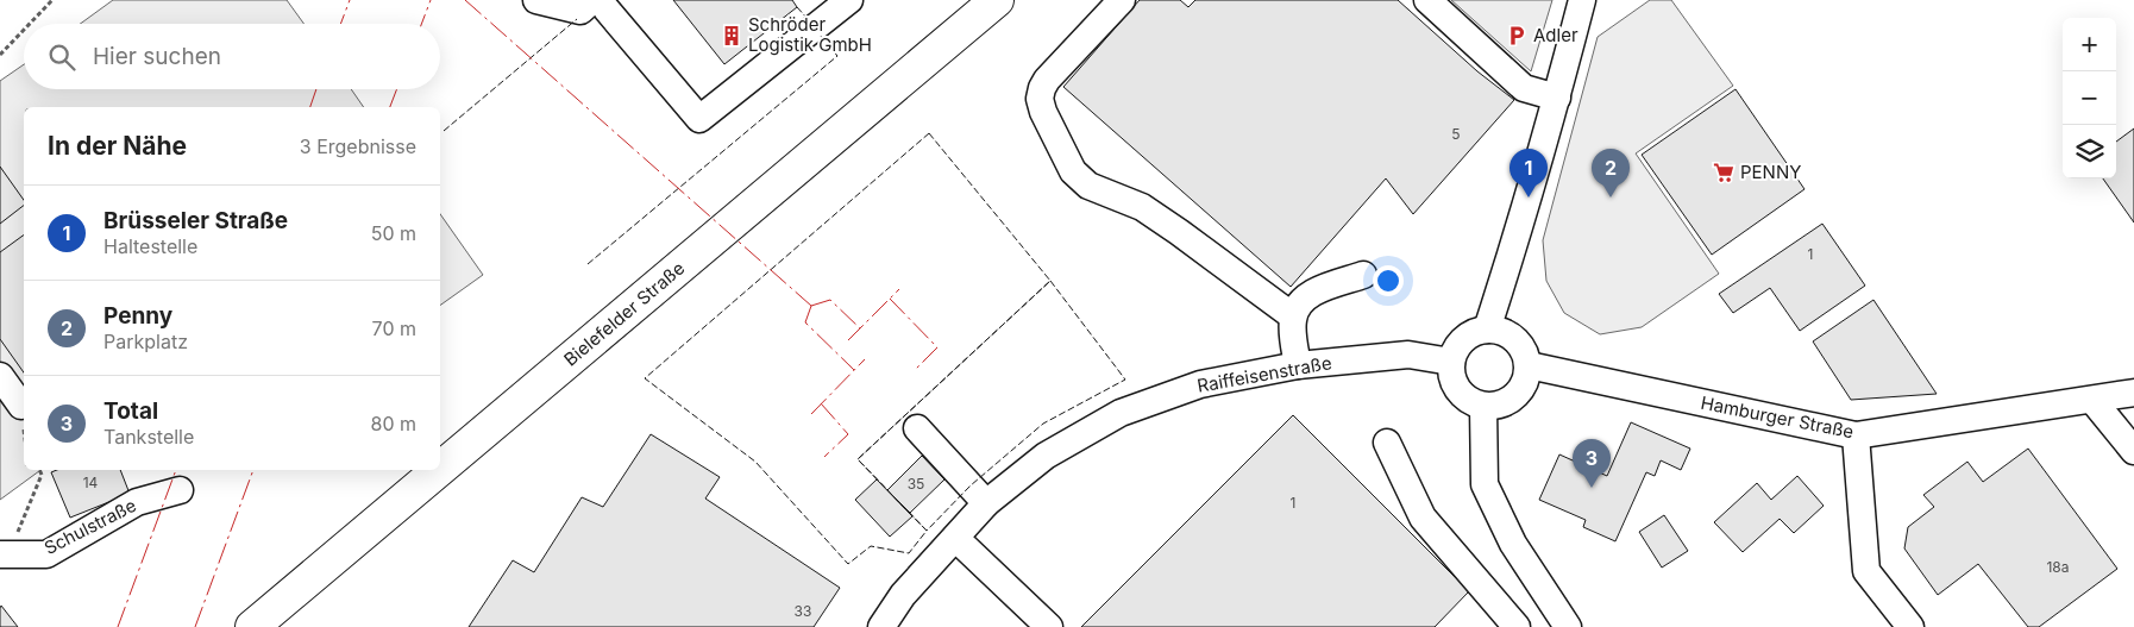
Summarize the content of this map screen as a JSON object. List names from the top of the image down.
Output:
{
  "streets": {
    "main road": ["Bielefelder Straße"],
    "street": ["Raiffeisenstraße", "Hamburger Straße", "Schulstraße"]
  },
  "crossings": [
    ["Raiffeisenstraße", "Hamburger Straße"]
  ],
  "places": {
    "building": ["Schröder Logistik GmbH"],
    "parking": ["Adler"],
    "supermarket": ["PENNY"]
  },
  "house_numbers": [
    "5",
    "1",
    "14",
    "35",
    "1",
    "18a",
    "33"
  ],
  "page": {
    "map_buttons": ["+", "−"],
    "search": "Hier suchen",
    "heading": ["In der Nähe", "3 Ergebnisse"],
    "pins": ["1", "2", "3"],
    "list": [
      {
        "mark": "1",
        "name": "Brüsseler Straße",
        "note": "Haltestelle",
        "value": "50 m"
      },
      {
        "mark": "2",
        "name": "Penny",
        "note": "Parkplatz",
        "value": "70 m"
      },
      {
        "mark": "3",
        "name": "Total",
        "note": "Tankstelle",
        "value": "80 m"
      }
    ]
  }
}
